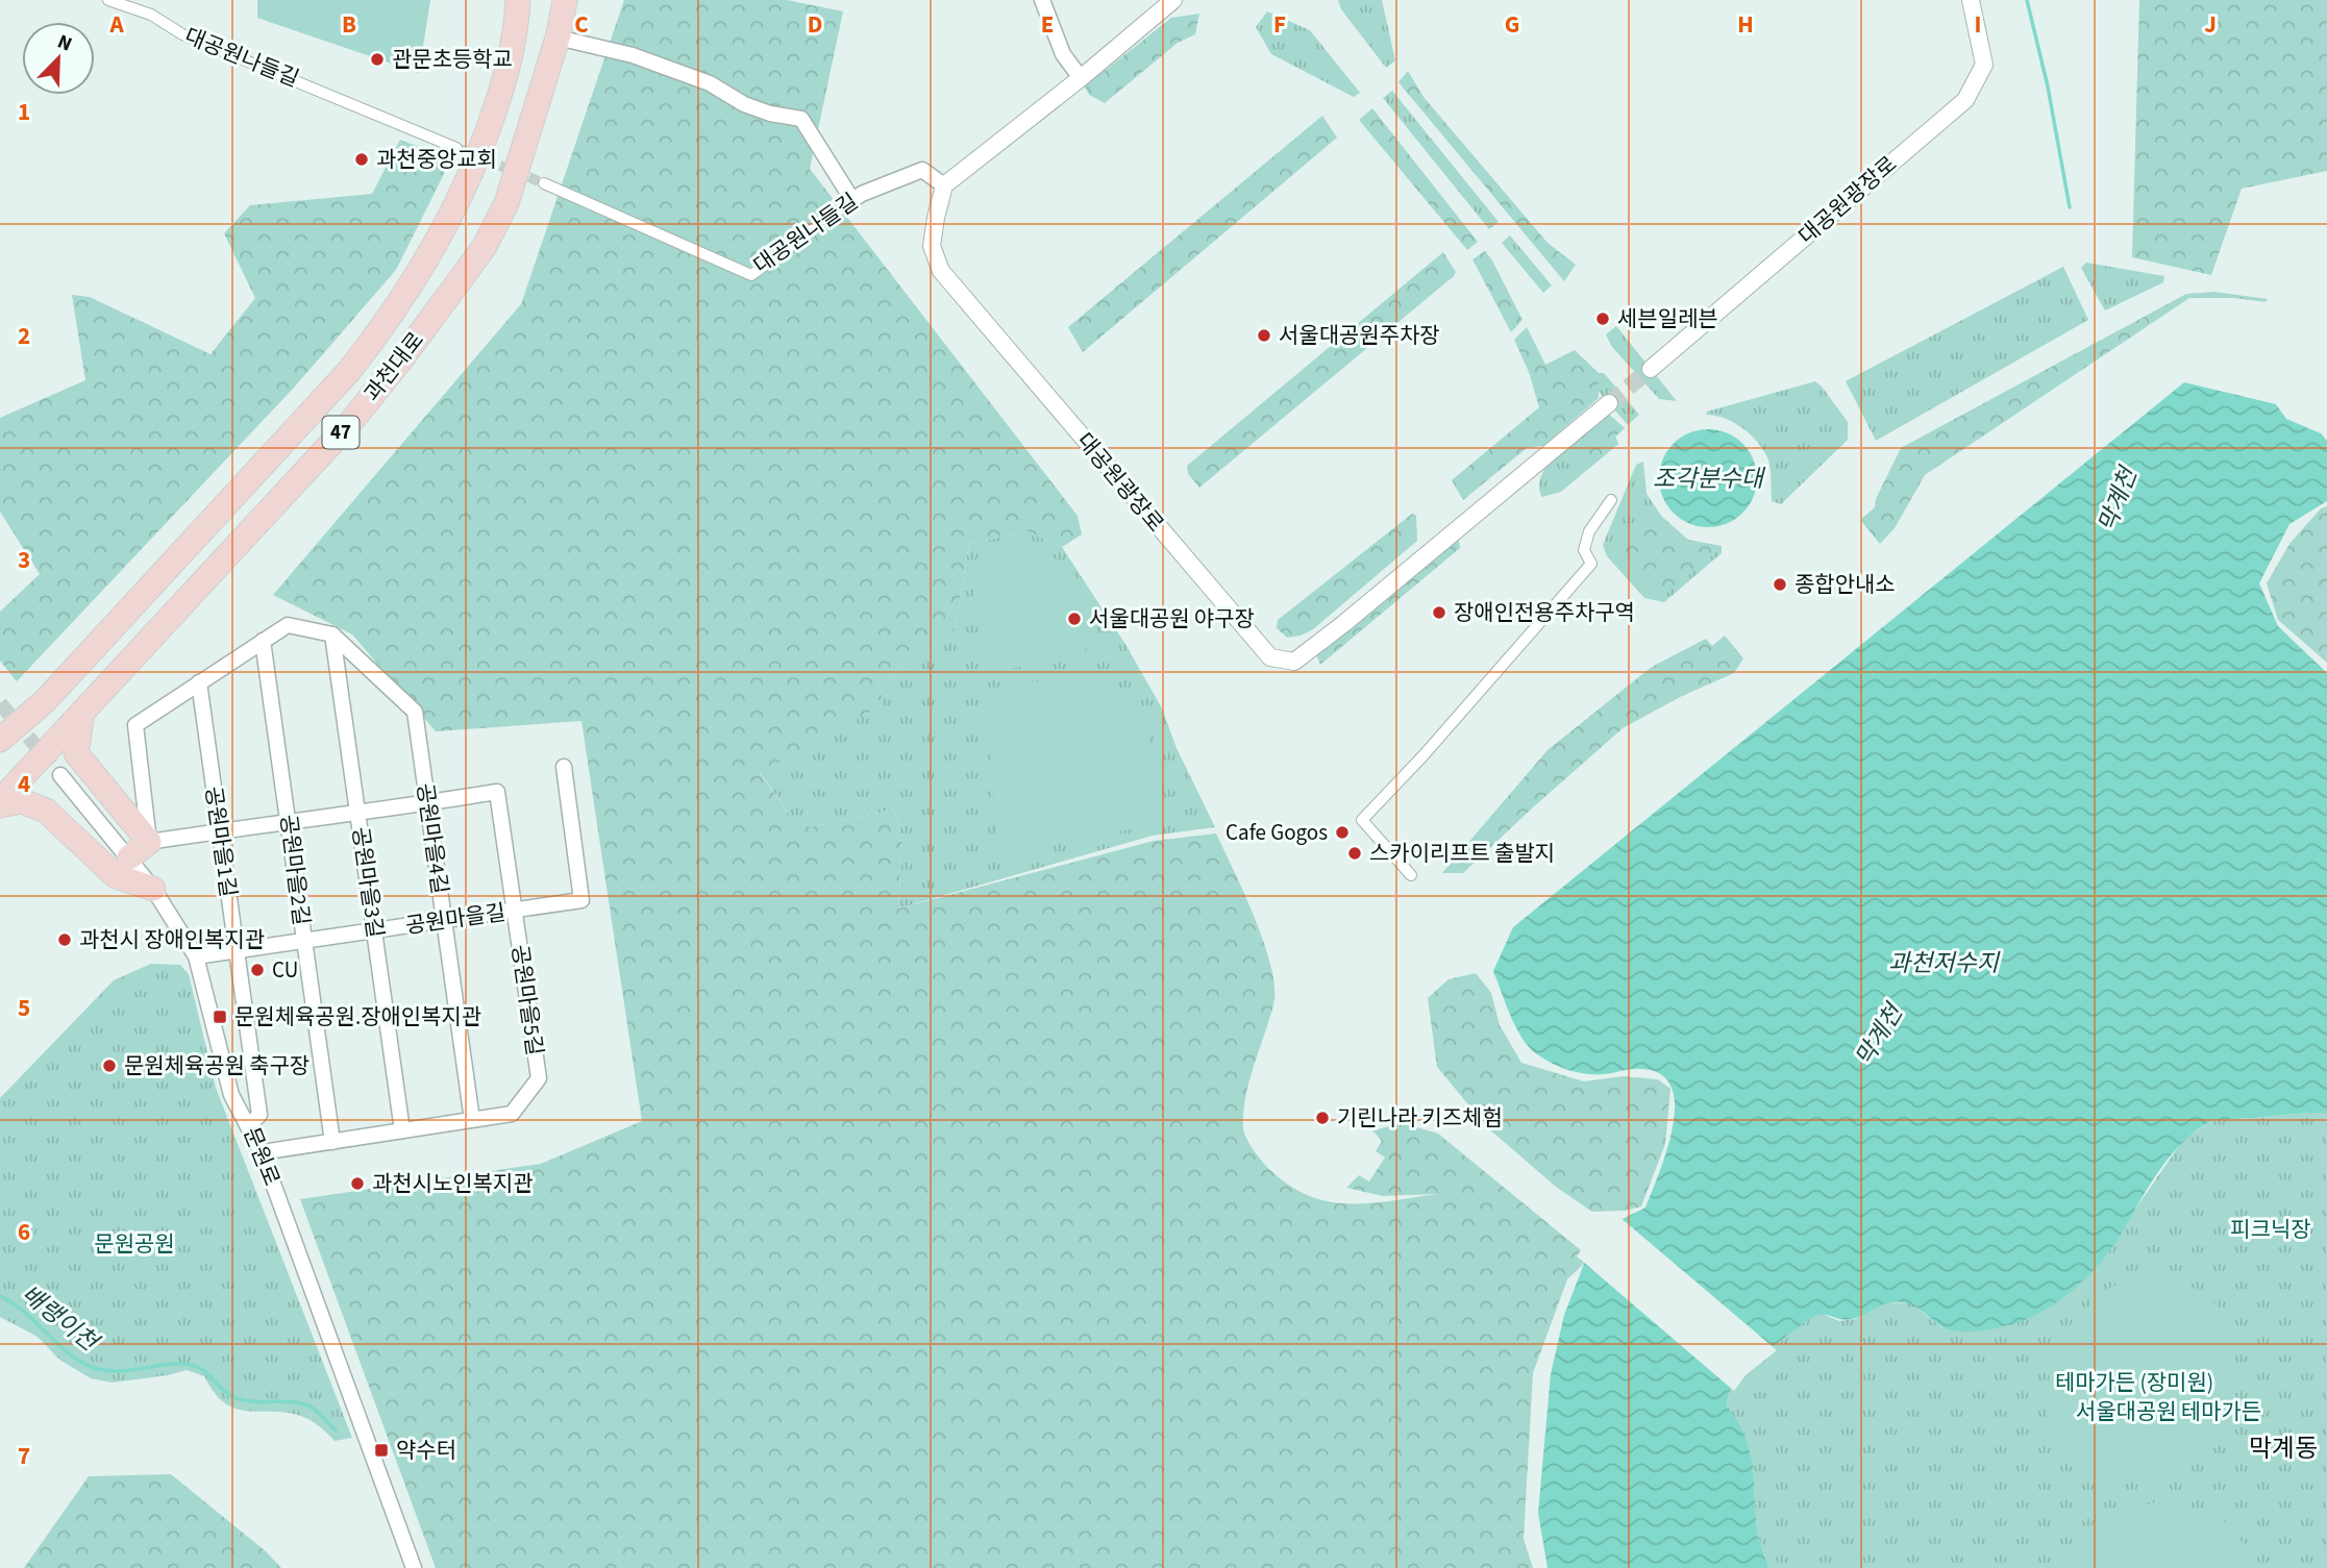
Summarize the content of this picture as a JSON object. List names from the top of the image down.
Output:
{
  "streets": {
    "highway": ["과천대로", "47"],
    "street": [
      "대공원나들길",
      "대공원광장로",
      "공원마을4길",
      "공원마을1길",
      "공원마을2길",
      "공원마을3길",
      "공원마을길",
      "공원마을5길",
      "문원로"
    ]
  },
  "crossings": [
    ["대공원나들길", "대공원광장로"],
    ["공원마을4길", "공원마을3길"],
    ["공원마을4길", "공원마을길"],
    ["공원마을4길", "공원마을5길"],
    ["공원마을1길", "공원마을길"],
    ["공원마을1길", "문원로"],
    ["공원마을2길", "공원마을길"],
    ["공원마을3길", "공원마을길"],
    ["공원마을길", "공원마을5길"],
    ["공원마을길", "문원로"]
  ],
  "districts": ["막계동"],
  "water": [
    "조각분수대",
    "막계천",
    "과천저수지",
    "배랭이천"
  ],
  "parks": [
    "피크닉장",
    "문원공원",
    "테마가든 (장미원)",
    "서울대공원 테마가든"
  ],
  "places": {
    "other": [
      "관문초등학교",
      "과천중앙교회",
      "세븐일레븐",
      "서울대공원주차장",
      "종합안내소",
      "장애인전용주차구역",
      "서울대공원 야구장",
      "Cafe Gogos",
      "스카이리프트 출발지",
      "과천시 장애인복지관",
      "CU",
      "문원체육공원 축구장",
      "기린나라 키즈체험",
      "과천시노인복지관"
    ],
    "transit": ["문원체육공원.장애인복지관", "약수터"]
  },
  "north": "top right",
  "grid": {
    "columns": [
      "A",
      "B",
      "C",
      "D",
      "E",
      "F",
      "G",
      "H",
      "I",
      "J"
    ],
    "rows": [
      "1",
      "2",
      "3",
      "4",
      "5",
      "6",
      "7"
    ]
  }
}
